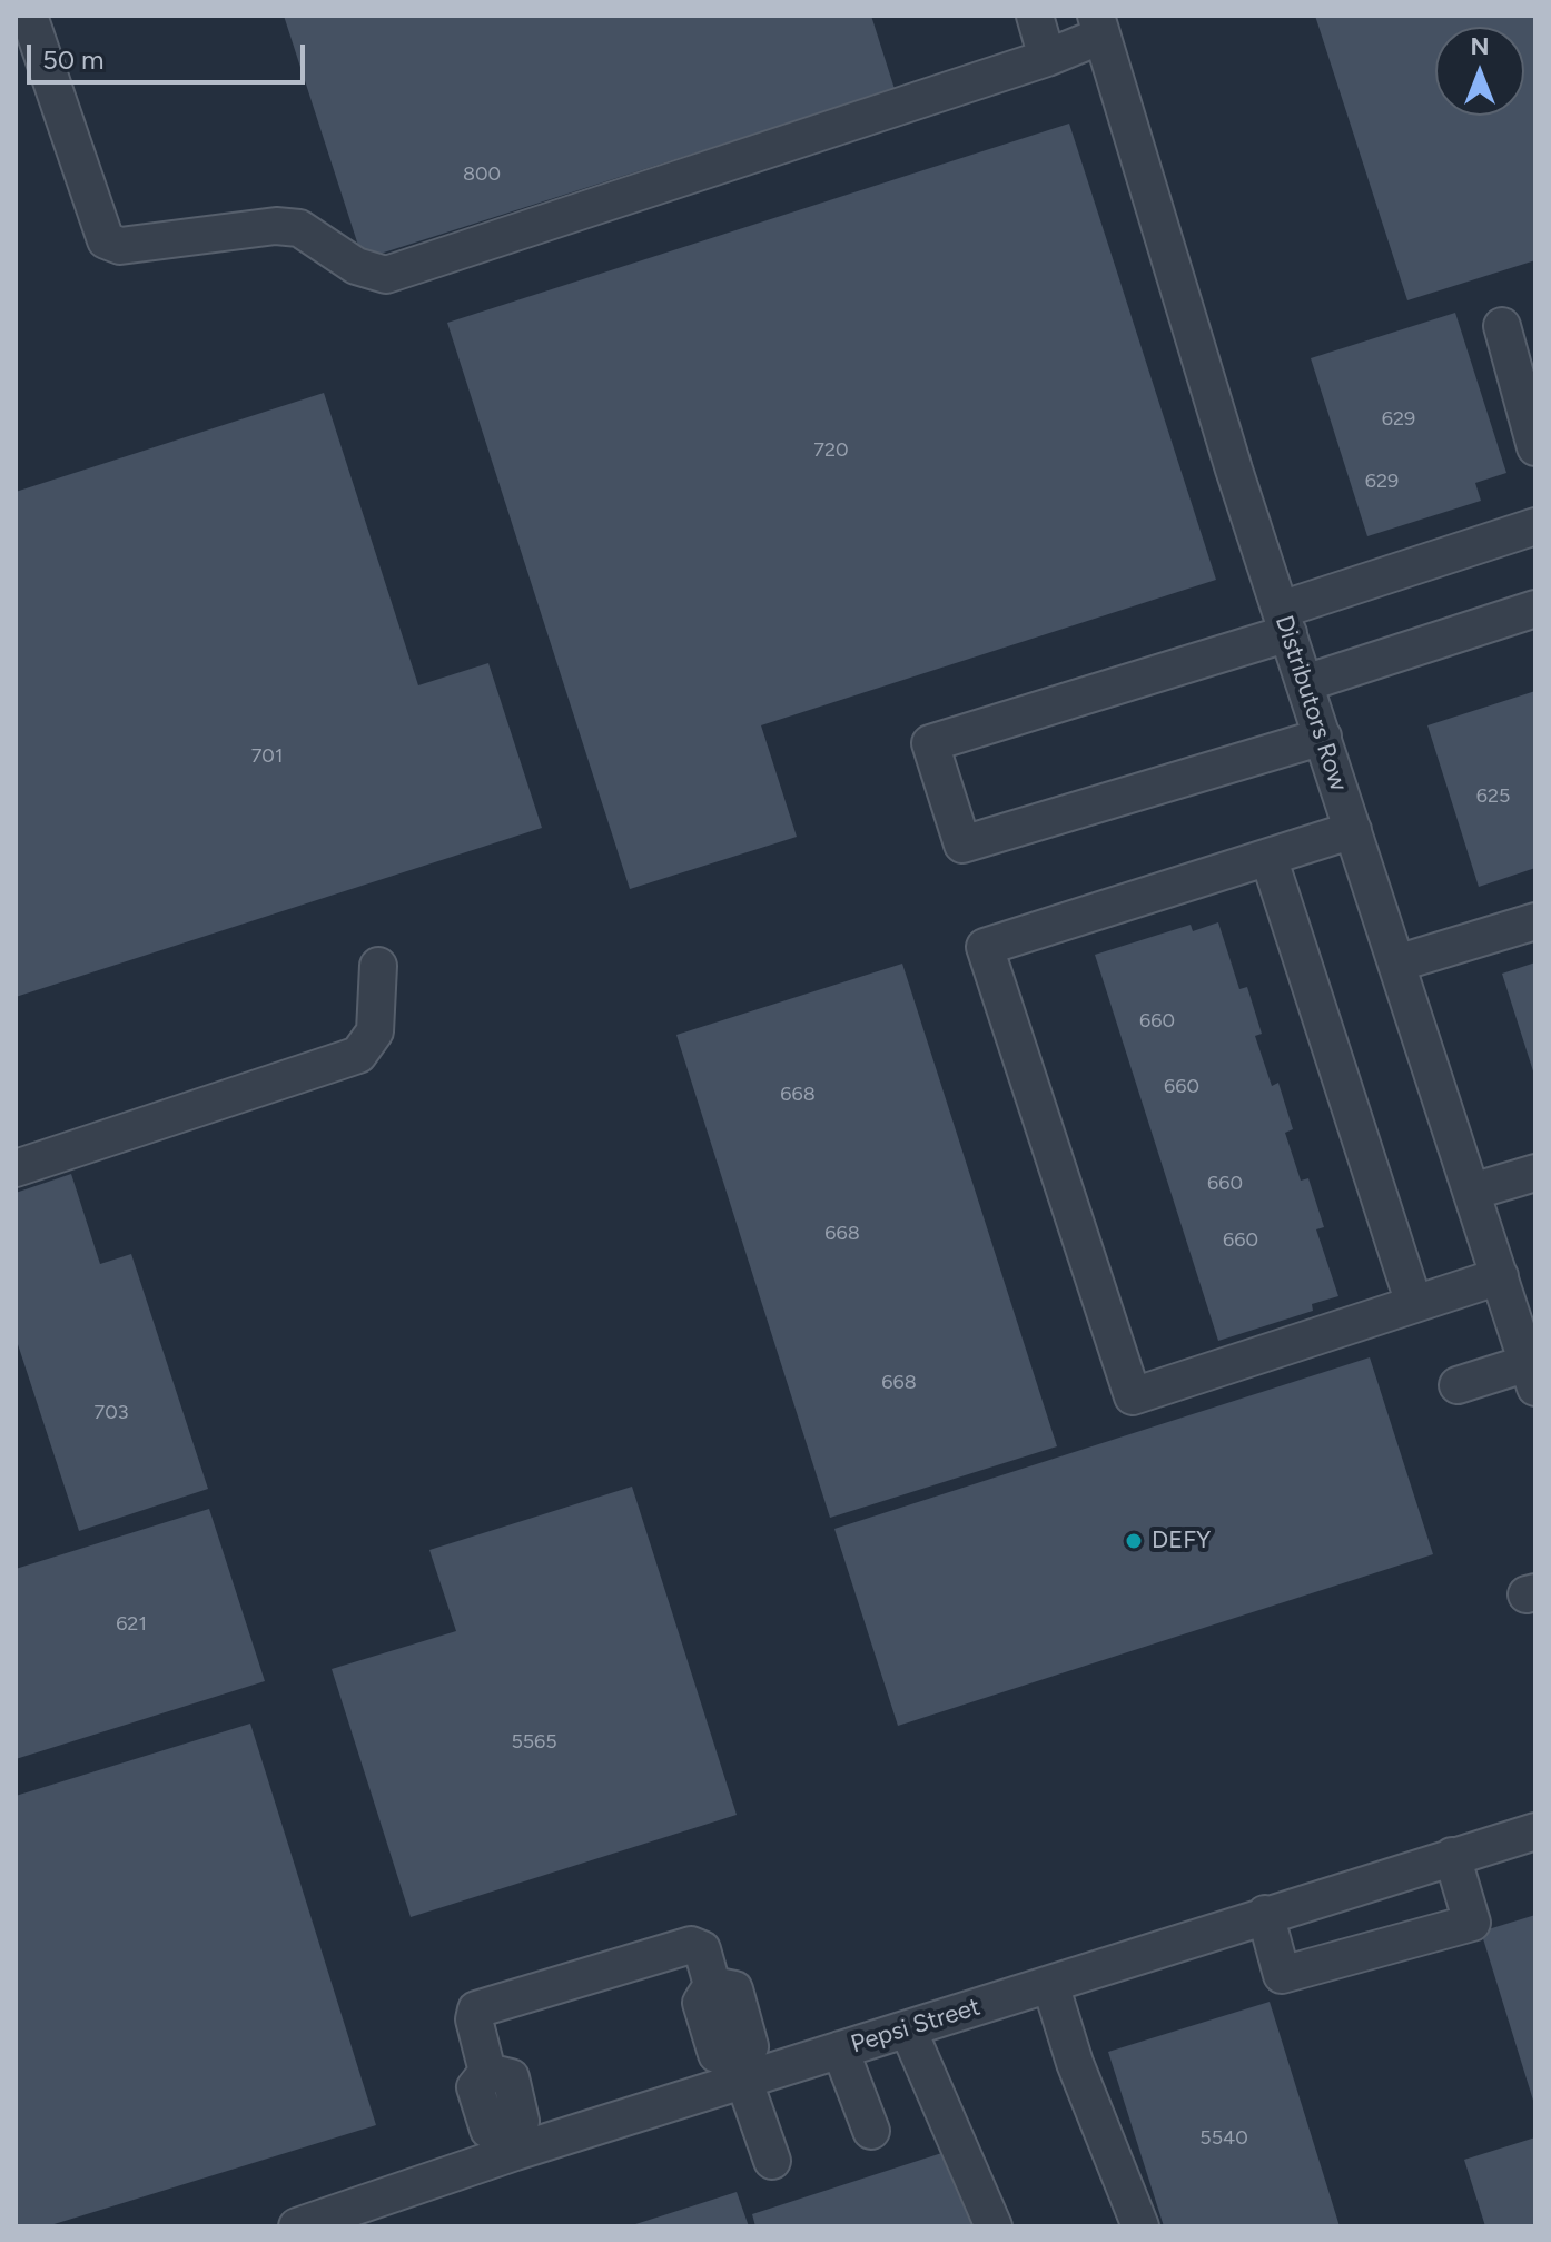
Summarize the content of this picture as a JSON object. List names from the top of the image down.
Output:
{
  "streets": {
    "street": ["Distributors Row", "Pepsi Street"]
  },
  "places": ["DEFY"],
  "house_numbers": [
    "800",
    "629",
    "720",
    "629",
    "701",
    "625",
    "660",
    "660",
    "668",
    "660",
    "668",
    "660",
    "668",
    "703",
    "621",
    "5565",
    "5540"
  ],
  "scale_bar": "50 m",
  "north": "top"
}
